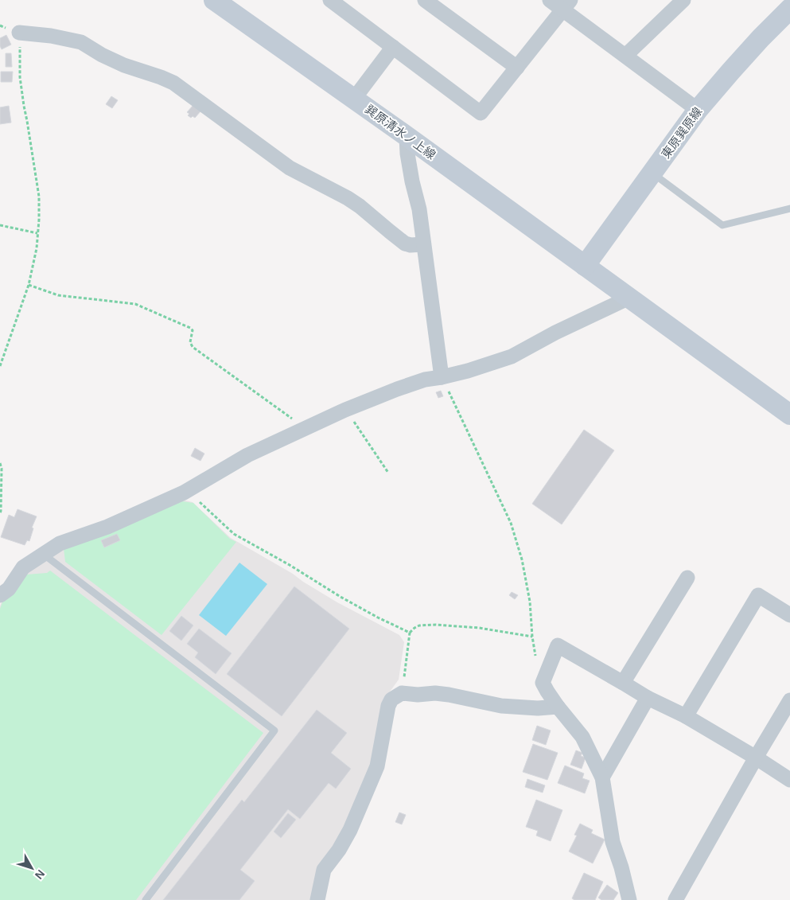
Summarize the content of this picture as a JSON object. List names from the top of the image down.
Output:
{
  "streets": {
    "street": ["巽原清水ノ上線", "東原巽原線"]
  },
  "crossings": [
    ["巽原清水ノ上線", "東原巽原線"]
  ],
  "north": "bottom right"
}
